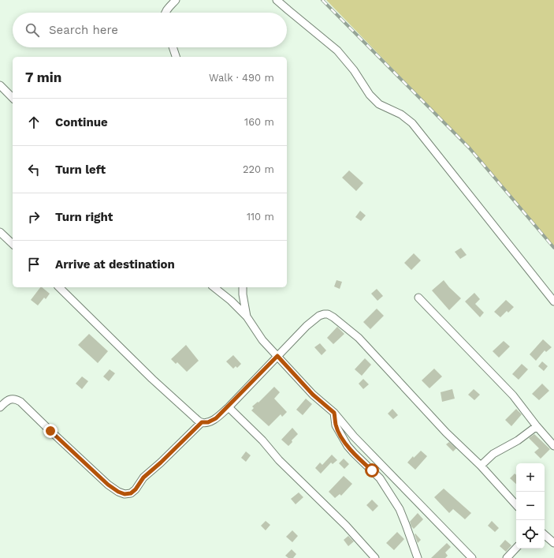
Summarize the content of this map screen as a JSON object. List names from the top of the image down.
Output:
{
  "page": {
    "search": "Search here",
    "heading": ["7 min", "Walk · 490 m"],
    "list": [
      ["Continue", "160 m"],
      ["Turn left", "220 m"],
      ["Turn right", "110 m"],
      "Arrive at destination"
    ],
    "map_buttons": ["+", "−"]
  }
}
